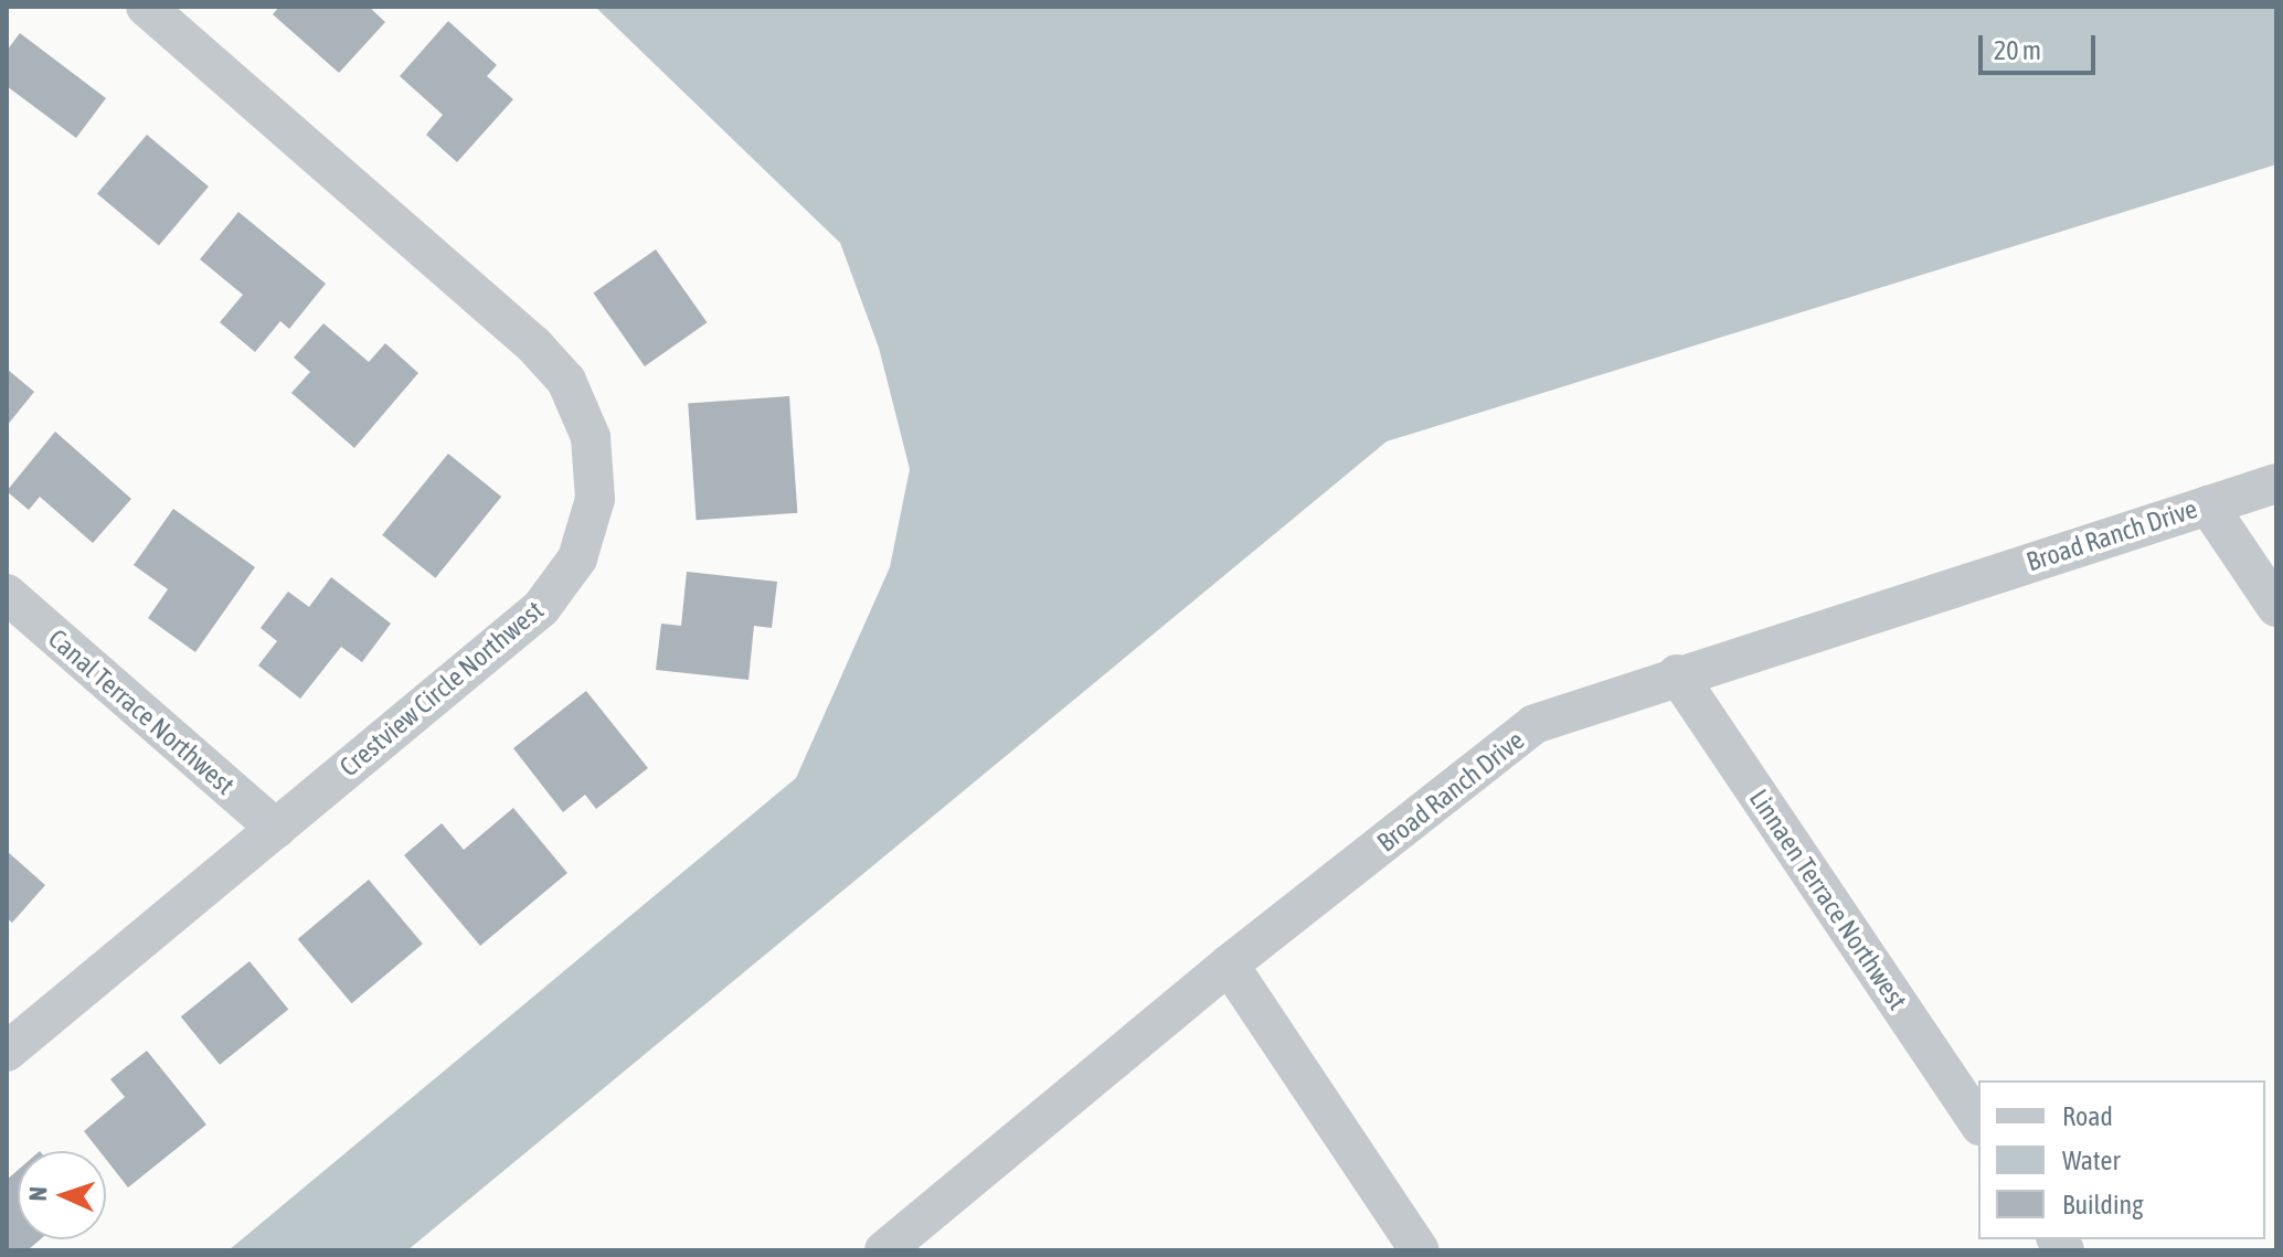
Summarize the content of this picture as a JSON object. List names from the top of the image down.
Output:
{
  "streets": {
    "street": [
      "Broad Ranch Drive",
      "Crestview Circle Northwest",
      "Canal Terrace Northwest",
      "Linnaen Terrace Northwest"
    ]
  },
  "crossings": [
    ["Broad Ranch Drive", "Linnaen Terrace Northwest"],
    ["Crestview Circle Northwest", "Canal Terrace Northwest"]
  ],
  "legend": ["Road", "Water", "Building"],
  "scale_bar": "20 m",
  "north": "left"
}
